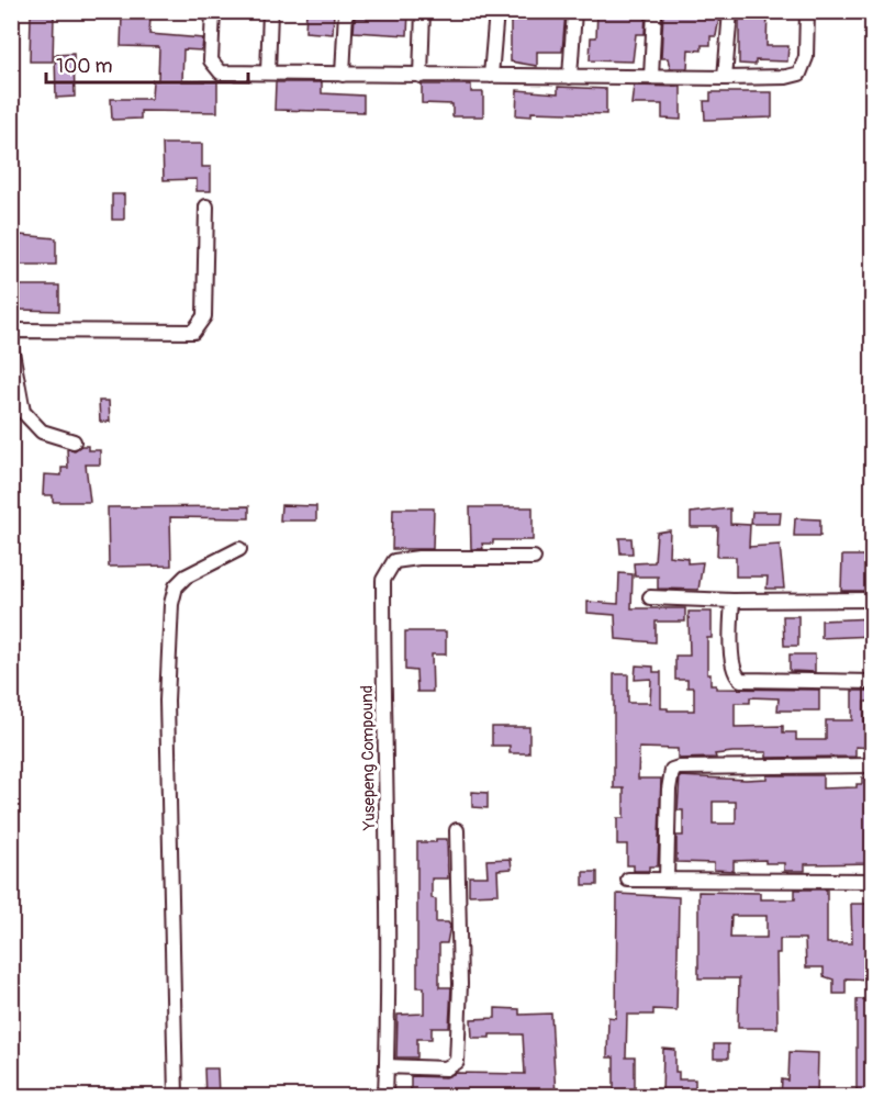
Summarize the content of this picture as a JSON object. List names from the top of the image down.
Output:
{
  "streets": {
    "street": ["Yusepeng Compound"]
  },
  "scale_bar": "100 m"
}
